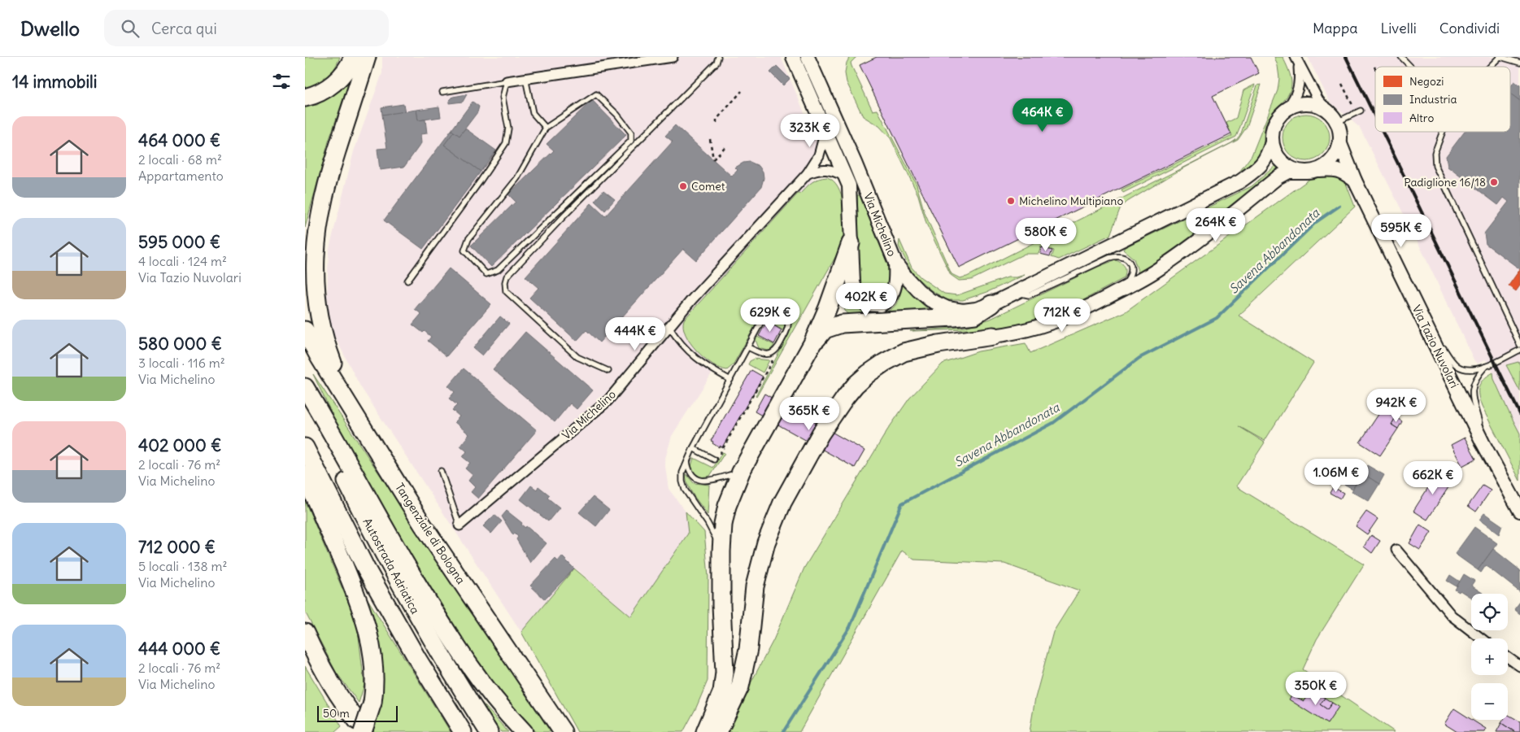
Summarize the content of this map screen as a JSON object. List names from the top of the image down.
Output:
{
  "streets": {
    "highway": ["Tangenziale di Bologna", "Autostrada Adriatica"],
    "street": ["Via Michelino", "Via Tazio Nuvolari"]
  },
  "crossings": [
    ["Via Michelino", "Via Tazio Nuvolari"]
  ],
  "water": ["Savena Abbandonata"],
  "places": ["Padiglione 16/18", "Comet", "Michelino Multipiano"],
  "legend": ["Negozi", "Industria", "Altro"],
  "scale_bar": "50 m",
  "page": {
    "header": "Dwello",
    "search": "Cerca qui",
    "nav": ["Mappa", "Livelli", "Condividi"],
    "heading": "14 immobili",
    "price": [
      "464K €",
      "323K €",
      "264K €",
      "595K €",
      "580K €",
      "402K €",
      "629K €",
      "712K €",
      "444K €",
      "942K €",
      "365K €",
      "1.06M €",
      "662K €",
      "350K €"
    ],
    "list": [
      {
        "name": "464 000 €",
        "note": "2 locali · 68 m² · Appartamento"
      },
      {
        "name": "595 000 €",
        "note": "4 locali · 124 m² · Via Tazio Nuvolari"
      },
      {
        "name": "580 000 €",
        "note": "3 locali · 116 m² · Via Michelino"
      },
      {
        "name": "402 000 €",
        "note": "2 locali · 76 m² · Via Michelino"
      },
      {
        "name": "712 000 €",
        "note": "5 locali · 138 m² · Via Michelino"
      },
      {
        "name": "444 000 €",
        "note": "2 locali · 76 m² · Via Michelino"
      }
    ],
    "map_buttons": ["+", "−"],
    "scale": "50 m"
  }
}
